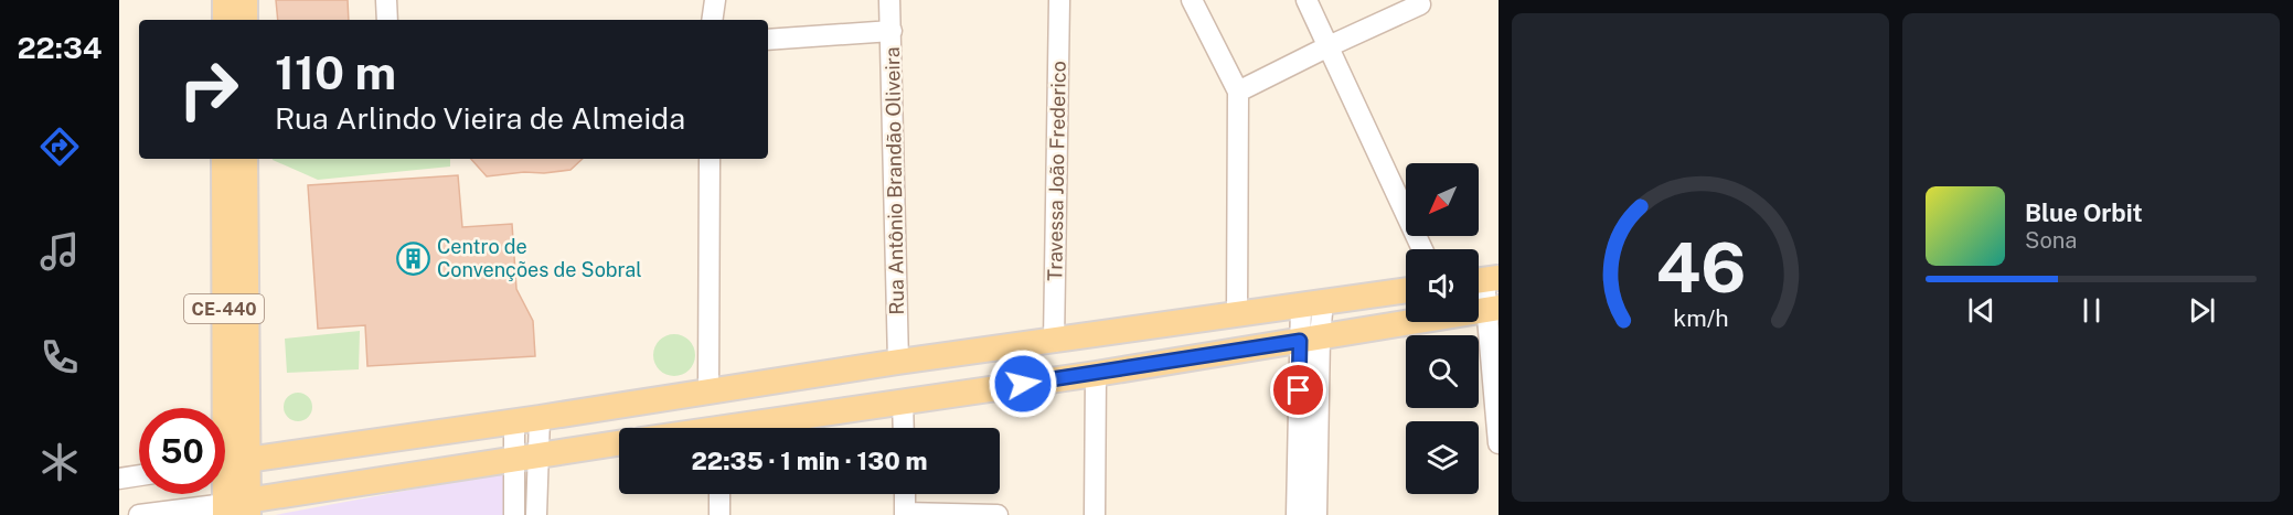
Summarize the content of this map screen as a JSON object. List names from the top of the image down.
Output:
{
  "streets": {
    "main road": ["CE-440"],
    "street": ["Travessa João Frederico", "Rua Antônio Brandão Oliveira"]
  },
  "places": {
    "building": ["Centro de Convenções de Sobral"]
  },
  "north": "bottom left",
  "page": {
    "tabs": "22:34",
    "turn": ["110 m", "Rua Arlindo Vieira de Almeida"],
    "song": ["Blue Orbit", "Sona"],
    "limit": "50",
    "trip": "22:35 · 1 min · 130 m",
    "gauge": ["46", "km/h"]
  }
}
